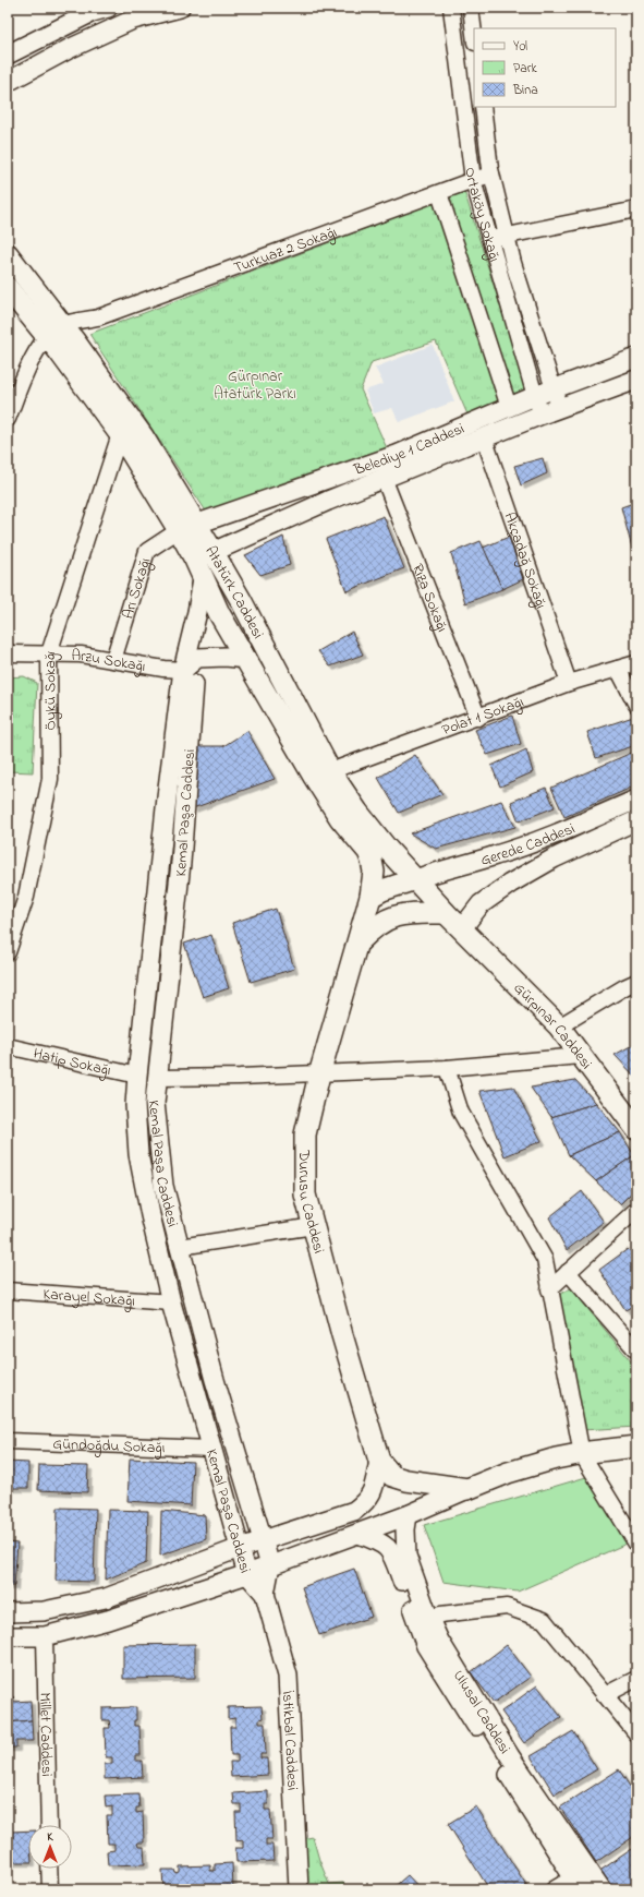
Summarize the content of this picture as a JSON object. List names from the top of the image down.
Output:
{
  "streets": {
    "main road": ["Atatürk Caddesi", "Gürpınar Caddesi", "Durusu Caddesi"],
    "street": [
      "Ortaköy Sokağı",
      "Turkuaz 2 Sokağı",
      "Belediye 1 Caddesi",
      "Akçadağ Sokağı",
      "Arı Sokağı",
      "Rıza Sokağı",
      "Arzu Sokağı",
      "Öykü Sokağı",
      "Polat 1 Sokağı",
      "Kemal Paşa Caddesi",
      "Gerede Caddesi",
      "Hatip Sokağı",
      "Karayel Sokağı",
      "Gündoğdu Sokağı",
      "Millet Caddesi",
      "İstikbal Caddesi"
    ]
  },
  "crossings": [
    ["Ortaköy Sokağı", "Turkuaz 2 Sokağı"],
    ["Ortaköy Sokağı", "Belediye 1 Caddesi"],
    ["Turkuaz 2 Sokağı", "Atatürk Caddesi"],
    ["Belediye 1 Caddesi", "Akçadağ Sokağı"],
    ["Belediye 1 Caddesi", "Arı Sokağı"],
    ["Belediye 1 Caddesi", "Atatürk Caddesi"],
    ["Belediye 1 Caddesi", "Rıza Sokağı"],
    ["Belediye 1 Caddesi", "Kemal Paşa Caddesi"],
    ["Akçadağ Sokağı", "Polat 1 Sokağı"],
    ["Arı Sokağı", "Atatürk Caddesi"],
    ["Arı Sokağı", "Arzu Sokağı"],
    ["Atatürk Caddesi", "Öykü Sokağı"],
    ["Atatürk Caddesi", "Polat 1 Sokağı"],
    ["Atatürk Caddesi", "Kemal Paşa Caddesi"],
    ["Atatürk Caddesi", "Gerede Caddesi"],
    ["Atatürk Caddesi", "Gürpınar Caddesi"],
    ["Atatürk Caddesi", "Durusu Caddesi"],
    ["Rıza Sokağı", "Polat 1 Sokağı"],
    ["Arzu Sokağı", "Öykü Sokağı"],
    ["Arzu Sokağı", "Kemal Paşa Caddesi"],
    ["Kemal Paşa Caddesi", "Hatip Sokağı"],
    ["Kemal Paşa Caddesi", "Karayel Sokağı"],
    ["Kemal Paşa Caddesi", "Gündoğdu Sokağı"],
    ["Kemal Paşa Caddesi", "İstikbal Caddesi"],
    ["Gerede Caddesi", "Gürpınar Caddesi"]
  ],
  "parks": ["Gürpınar Atatürk Parkı"],
  "legend": ["Yol", "Park", "Bina"],
  "north": "top"
}
